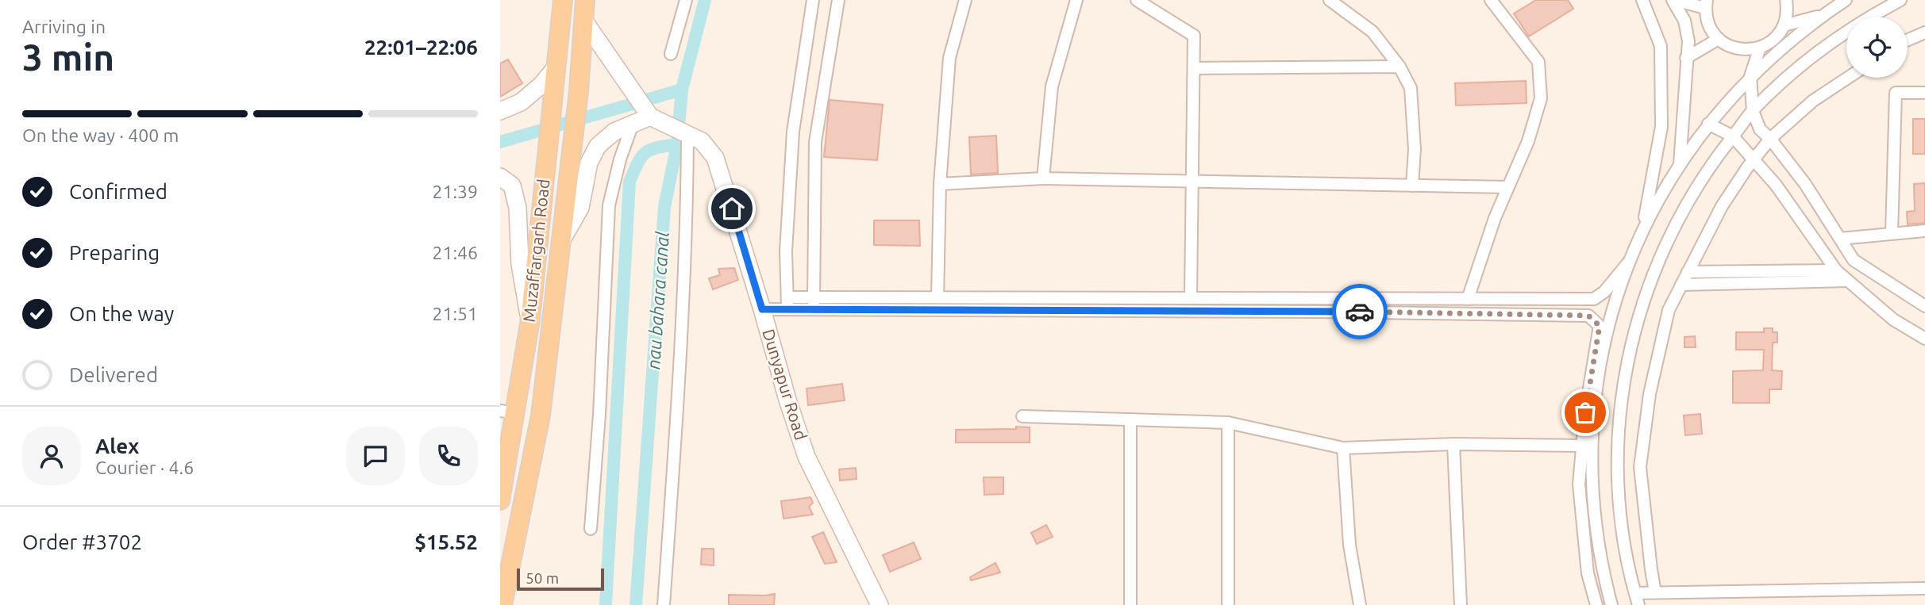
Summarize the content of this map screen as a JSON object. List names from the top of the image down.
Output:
{
  "streets": {
    "main road": ["Muzaffargarh Road", "Dunyapur Road"]
  },
  "water": ["nau bahara canal"],
  "scale_bar": "50 m",
  "page": {
    "heading": ["3 min", "Arriving in", "22:01–22:06"],
    "panel": [
      "Alex",
      "Courier · 4.6",
      "Order #3702",
      "$15.52"
    ],
    "bar": "On the way · 400 m",
    "list": [
      ["Confirmed", "21:39"],
      ["Preparing", "21:46"],
      ["On the way", "21:51"],
      "Delivered"
    ],
    "scale": "50 m"
  }
}
